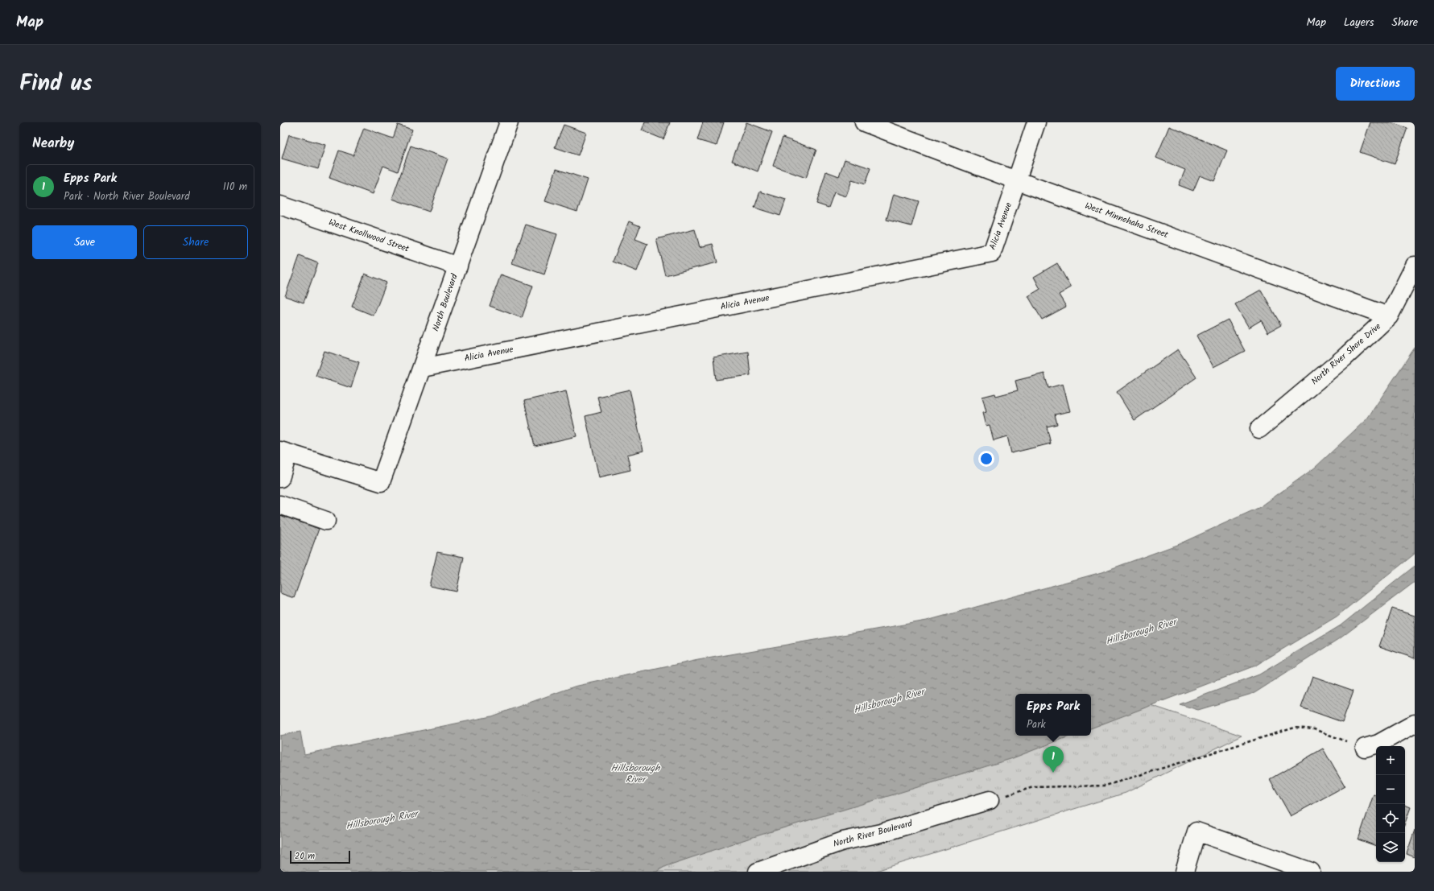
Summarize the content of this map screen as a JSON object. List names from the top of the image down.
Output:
{
  "streets": {
    "street": [
      "West Minnehaha Street",
      "Alicia Avenue",
      "West Knollwood Street",
      "North Boulevard",
      "North River Shore Drive",
      "North River Boulevard"
    ]
  },
  "crossings": [
    ["West Minnehaha Street", "Alicia Avenue"],
    ["West Minnehaha Street", "North River Shore Drive"],
    ["Alicia Avenue", "North Boulevard"],
    ["West Knollwood Street", "North Boulevard"]
  ],
  "water": ["Hillsborough River"],
  "scale_bar": "20 m",
  "page": {
    "header": "Map",
    "nav": ["Map", "Layers", "Share"],
    "title": "Find us",
    "buttons": [
      "Directions",
      ["Save", "Share"]
    ],
    "heading": "Nearby",
    "list": [
      {
        "mark": "1",
        "name": "Epps Park",
        "note": "Park · North River Boulevard",
        "value": "110 m"
      }
    ],
    "popup": ["Epps Park", "Park"],
    "map_buttons": ["+", "−"],
    "pins": "1",
    "scale": "20 m"
  }
}
